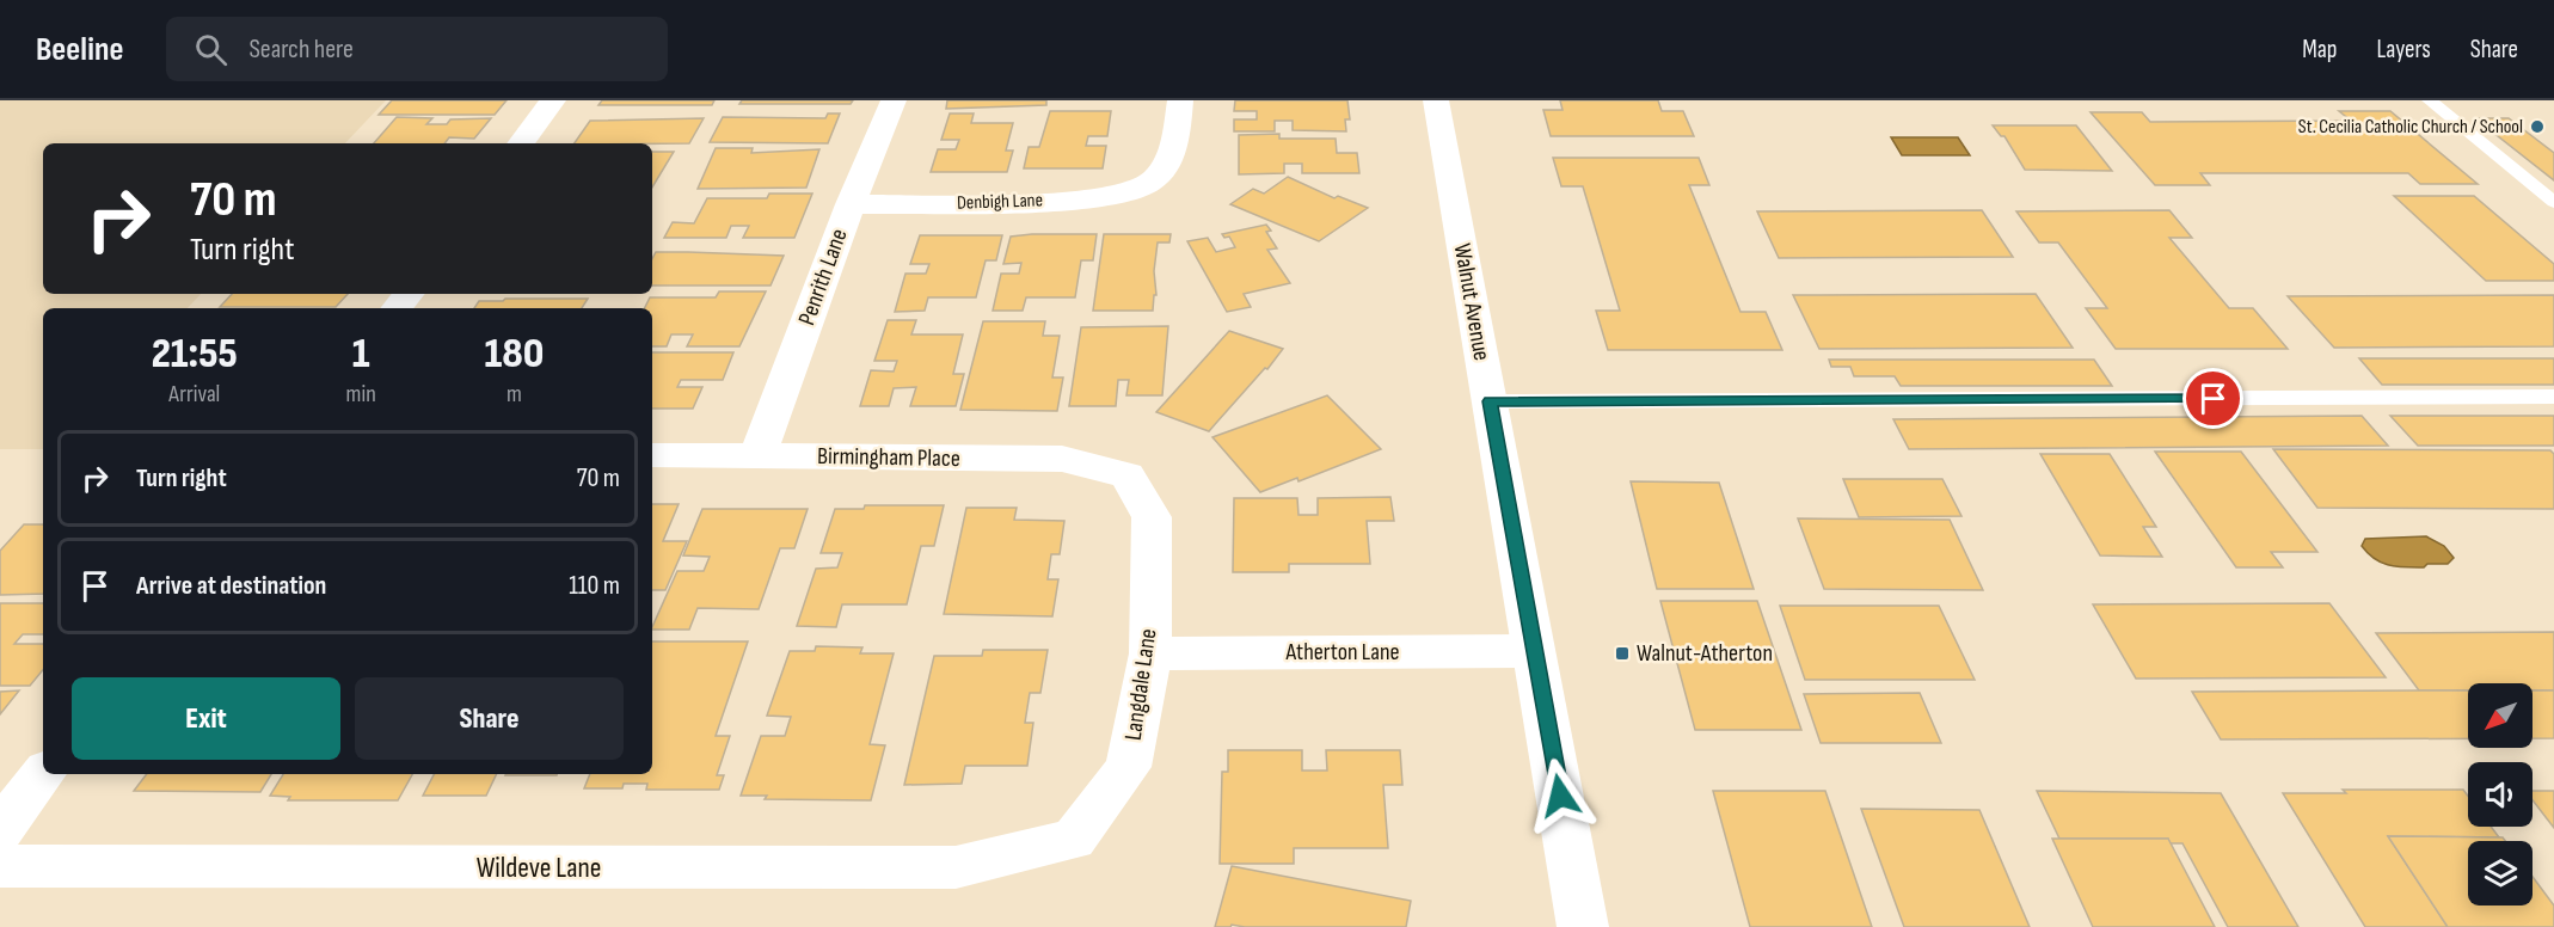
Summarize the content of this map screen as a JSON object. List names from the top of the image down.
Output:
{
  "streets": {
    "street": [
      "Denbigh Lane",
      "Penrith Lane",
      "Walnut Avenue",
      "Birmingham Place",
      "Atherton Lane",
      "Langdale Lane",
      "Wildeve Lane"
    ]
  },
  "crossings": [
    ["Denbigh Lane", "Penrith Lane"],
    ["Penrith Lane", "Birmingham Place"],
    ["Walnut Avenue", "Atherton Lane"],
    ["Birmingham Place", "Langdale Lane"],
    ["Atherton Lane", "Langdale Lane"],
    ["Langdale Lane", "Wildeve Lane"]
  ],
  "places": {
    "other": ["St. Cecilia Catholic Church / School"],
    "transit": ["Walnut-Atherton"]
  },
  "north": "bottom left",
  "page": {
    "header": "Beeline",
    "search": "Search here",
    "nav": ["Map", "Layers", "Share"],
    "turn": ["70 m", "Turn right"],
    "eta": [
      "21:55",
      "Arrival",
      "1",
      "min",
      "180",
      "m"
    ],
    "list": [
      {
        "name": "Turn right",
        "value": "70 m"
      },
      {
        "name": "Arrive at destination",
        "value": "110 m"
      }
    ],
    "buttons": ["Exit", "Share"]
  }
}
